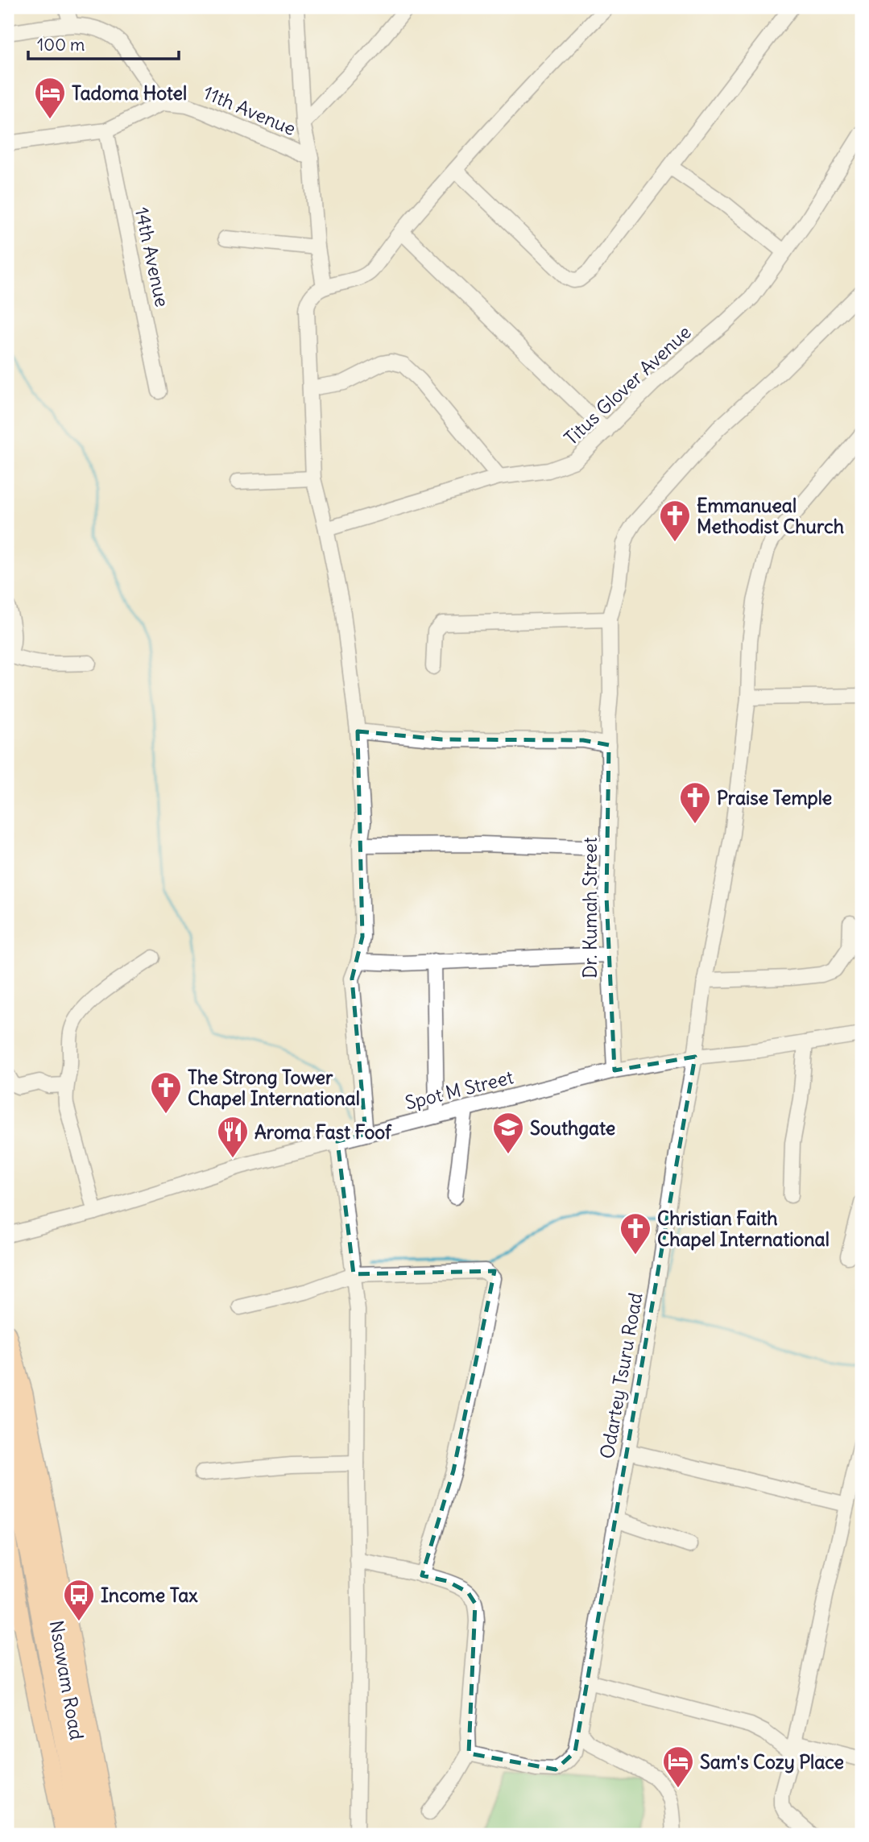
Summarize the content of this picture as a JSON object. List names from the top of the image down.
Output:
{
  "streets": {
    "highway": ["Nsawam Road"],
    "street": [
      "11th Avenue",
      "14th Avenue",
      "Titus Glover Avenue",
      "Dr. Kumah Street",
      "Spot M Street",
      "Odartey Tsuru Road"
    ]
  },
  "crossings": [
    ["Dr. Kumah Street", "Spot M Street"],
    ["Spot M Street", "Odartey Tsuru Road"]
  ],
  "places": {
    "hotel": ["Tadoma Hotel", "Sam's Cozy Place"],
    "church": [
      "Emmanueal Methodist Church",
      "Praise Temple",
      "The Strong Tower Chapel International",
      "Christian Faith Chapel International"
    ],
    "school or university": ["Southgate"],
    "restaurant": ["Aroma Fast Foof"],
    "bus stop": ["Income Tax"]
  },
  "scale_bar": "100 m"
}
